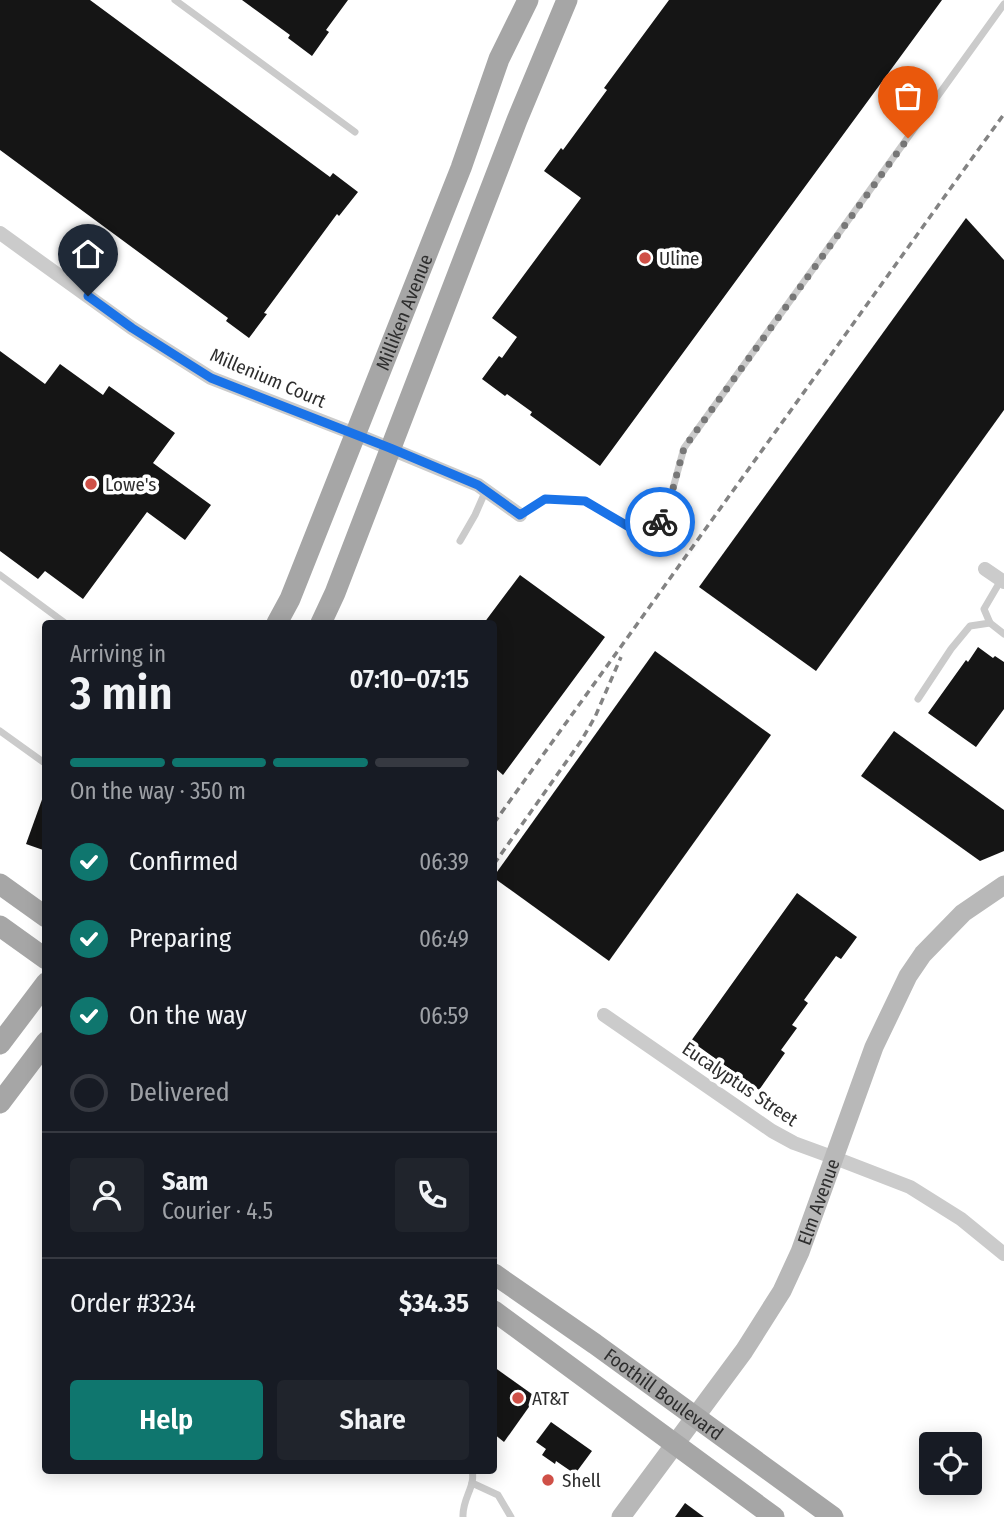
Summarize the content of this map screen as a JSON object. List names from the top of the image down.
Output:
{
  "streets": {
    "main road": ["Milliken Avenue", "Foothill Boulevard"],
    "street": ["Millenium Court", "Eucalyptus Street", "Elm Avenue"]
  },
  "crossings": [
    ["Milliken Avenue", "Millenium Court"],
    ["Eucalyptus Street", "Elm Avenue"],
    ["Elm Avenue", "Foothill Boulevard"]
  ],
  "places": [
    "Uline",
    "Lowe's",
    "AT&T",
    "Shell"
  ],
  "page": {
    "heading": ["3 min", "Arriving in", "07:10–07:15"],
    "panel": [
      "Sam",
      "Courier · 4.5",
      "Order #3234",
      "$34.35"
    ],
    "bar": "On the way · 350 m",
    "list": [
      ["Confirmed", "06:39"],
      ["Preparing", "06:49"],
      ["On the way", "06:59"],
      "Delivered"
    ],
    "buttons": ["Help", "Share"]
  }
}
